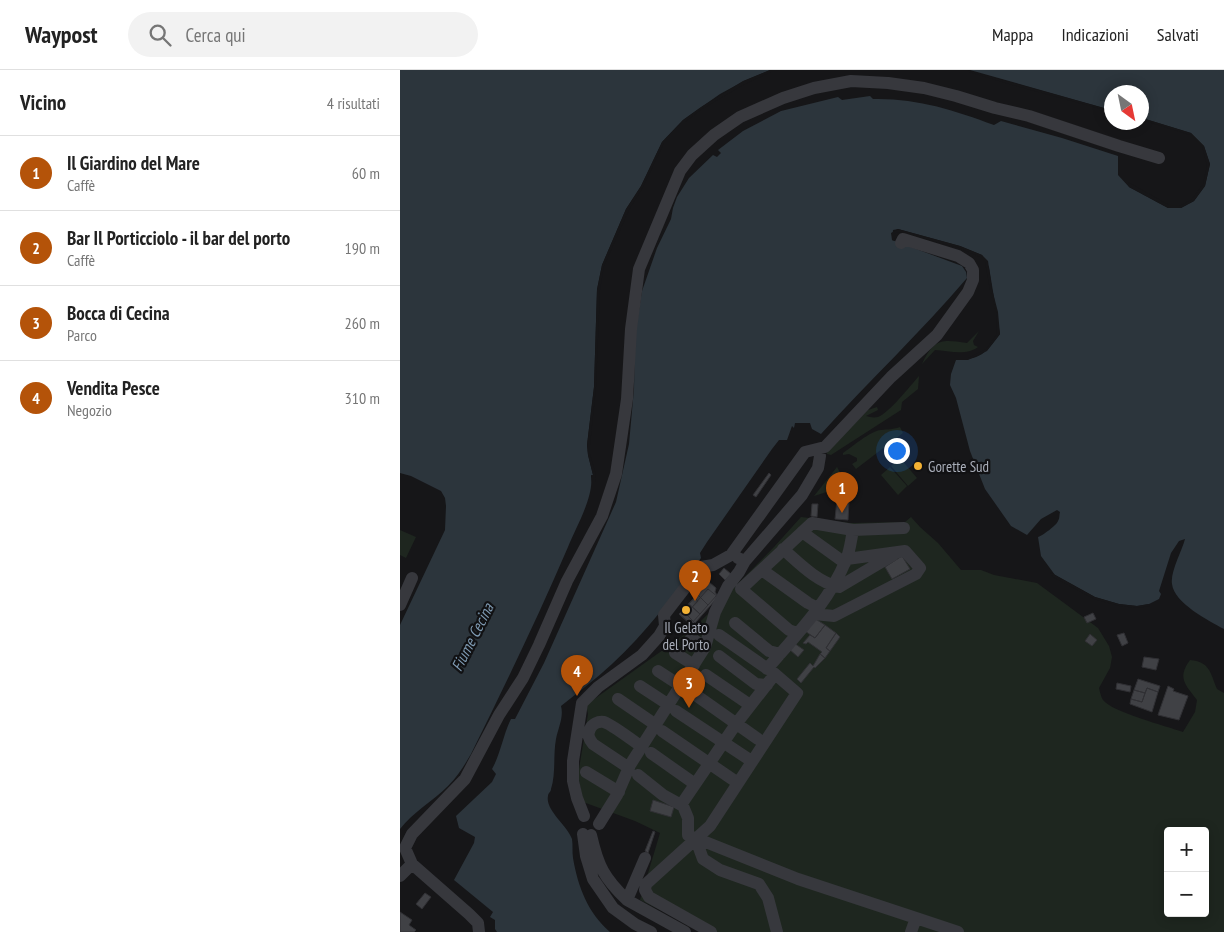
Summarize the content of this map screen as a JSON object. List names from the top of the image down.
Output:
{
  "water": ["Fiume Cecina"],
  "places": ["Gorette Sud", "Il Gelato del Porto"],
  "north": "bottom right",
  "page": {
    "header": "Waypost",
    "search": "Cerca qui",
    "nav": ["Mappa", "Indicazioni", "Salvati"],
    "heading": ["Vicino", "4 risultati"],
    "list": [
      {
        "mark": "1",
        "name": "Il Giardino del Mare",
        "note": "Caffè",
        "value": "60 m"
      },
      {
        "mark": "2",
        "name": "Bar Il Porticciolo - il bar del porto",
        "note": "Caffè",
        "value": "190 m"
      },
      {
        "mark": "3",
        "name": "Bocca di Cecina",
        "note": "Parco",
        "value": "260 m"
      },
      {
        "mark": "4",
        "name": "Vendita Pesce",
        "note": "Negozio",
        "value": "310 m"
      }
    ],
    "pins": [
      "1",
      "2",
      "4",
      "3"
    ],
    "map_buttons": ["+", "−"]
  }
}
